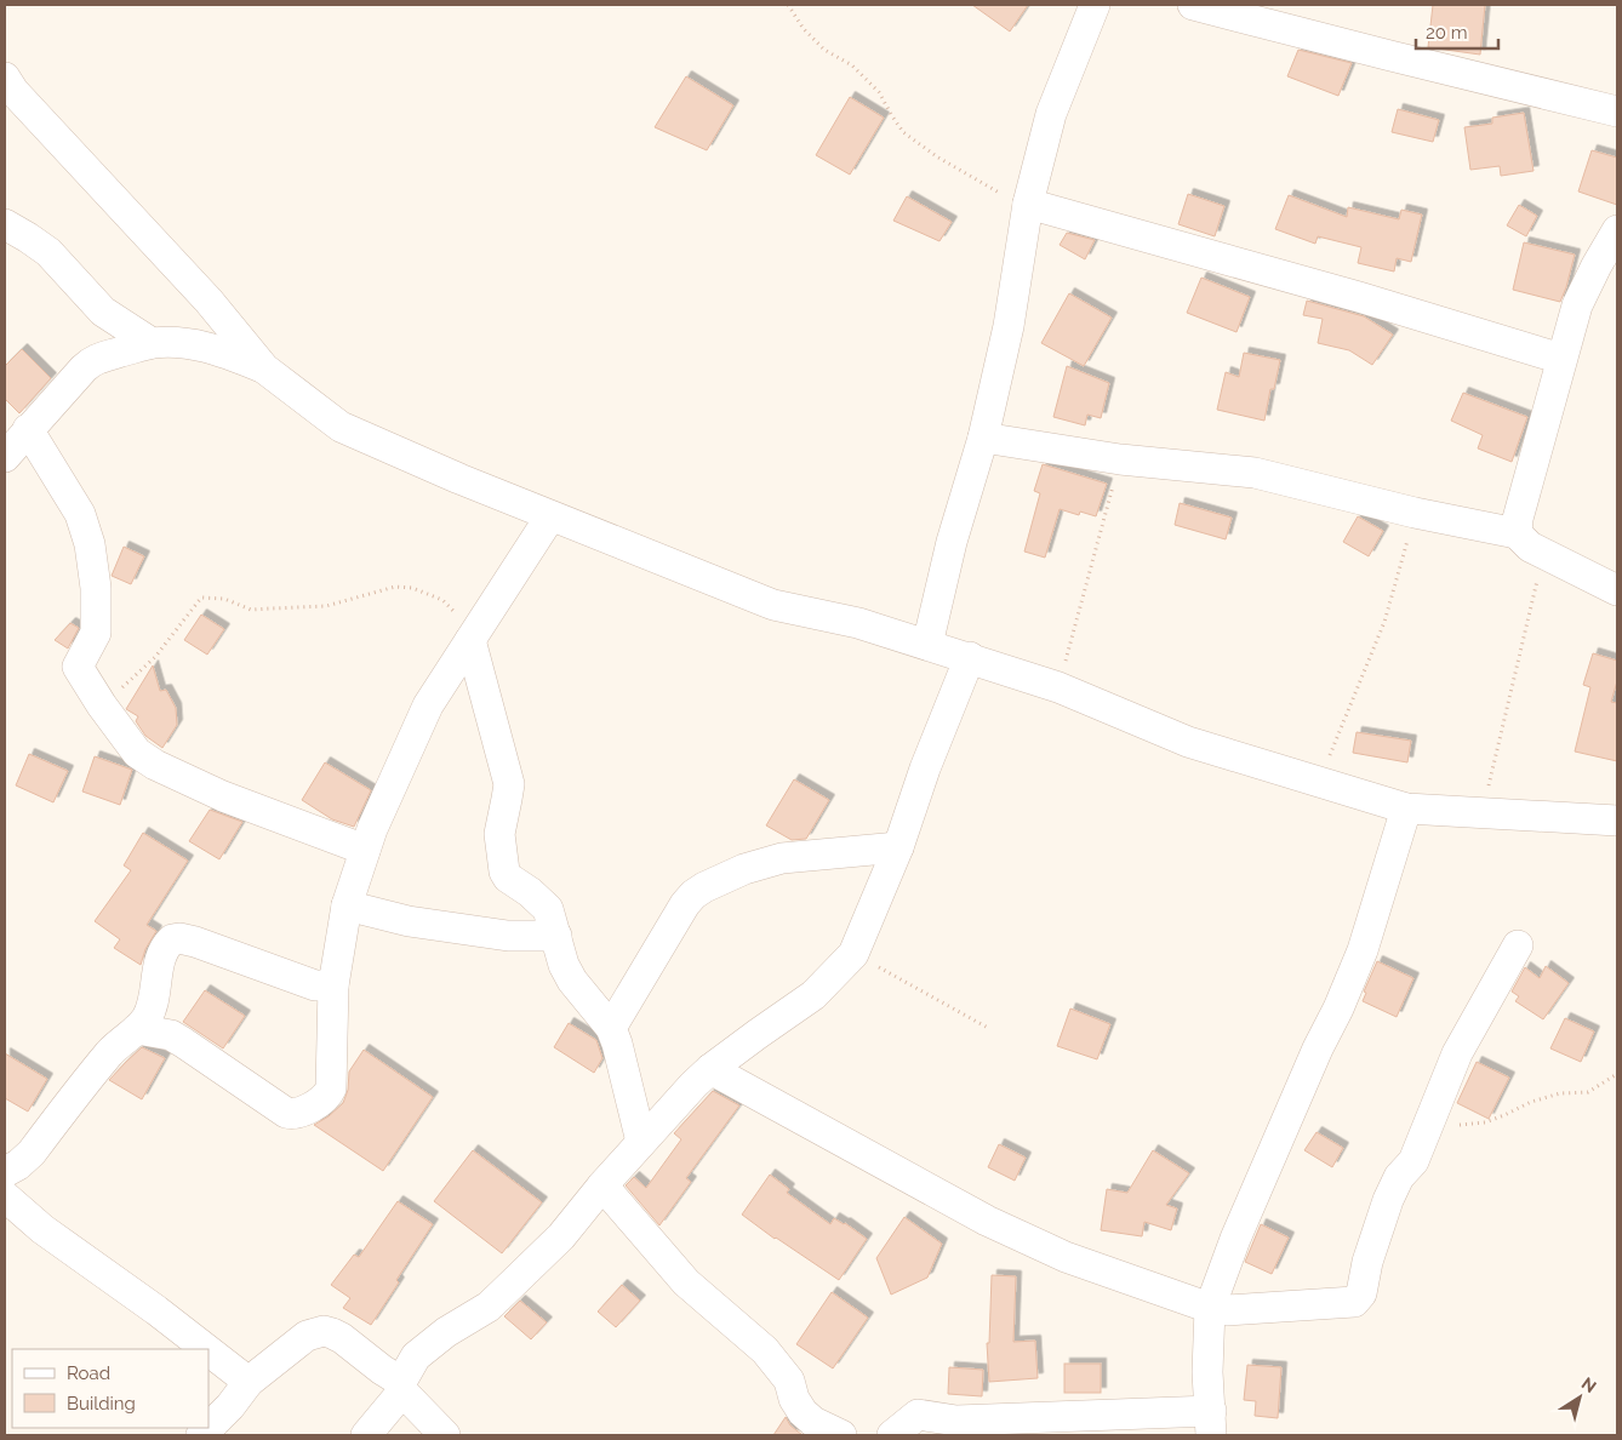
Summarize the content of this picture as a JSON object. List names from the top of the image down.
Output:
{
  "legend": ["Road", "Building"],
  "scale_bar": "20 m",
  "north": "top right"
}
